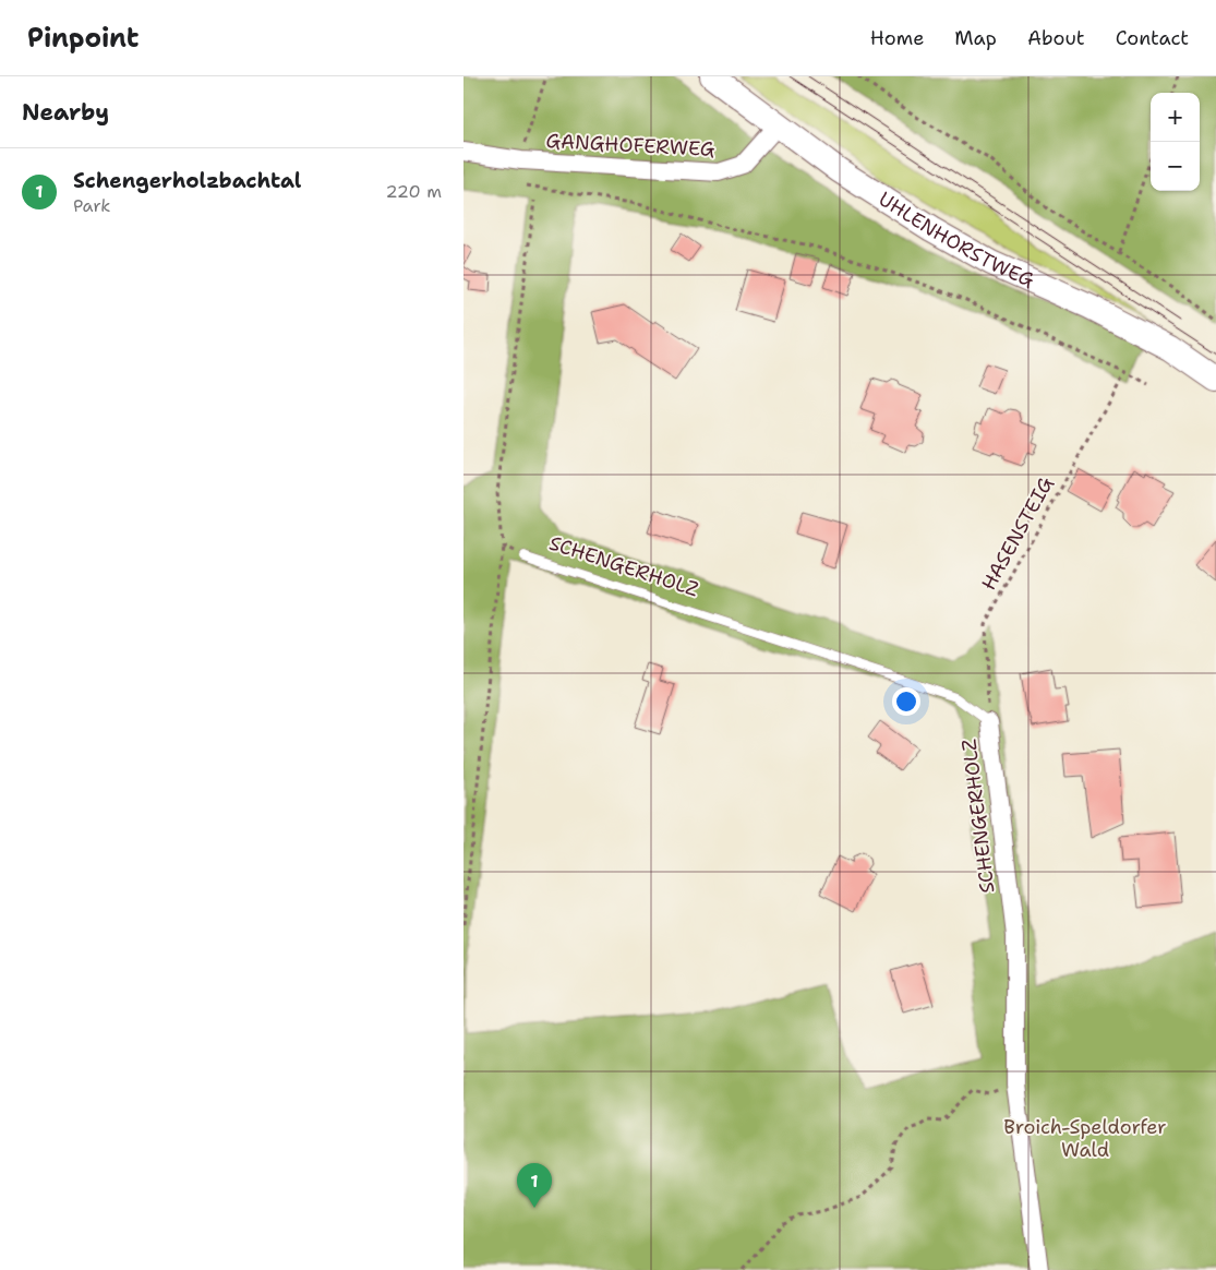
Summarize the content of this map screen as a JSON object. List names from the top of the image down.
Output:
{
  "streets": {
    "main road": ["UHLENHORSTWEG"],
    "street": ["GANGHOFERWEG", "SCHENGERHOLZ"],
    "path": ["HASENSTEIG"]
  },
  "crossings": [
    ["GANGHOFERWEG", "UHLENHORSTWEG"],
    ["HASENSTEIG", "SCHENGERHOLZ"]
  ],
  "parks": ["Broich-Speldorfer Wald"],
  "page": {
    "header": "Pinpoint",
    "nav": [
      "Home",
      "Map",
      "About",
      "Contact"
    ],
    "heading": "Nearby",
    "map_buttons": ["+", "−"],
    "list": [
      {
        "mark": "1",
        "name": "Schengerholzbachtal",
        "note": "Park",
        "value": "220 m"
      }
    ],
    "pins": "1"
  }
}
